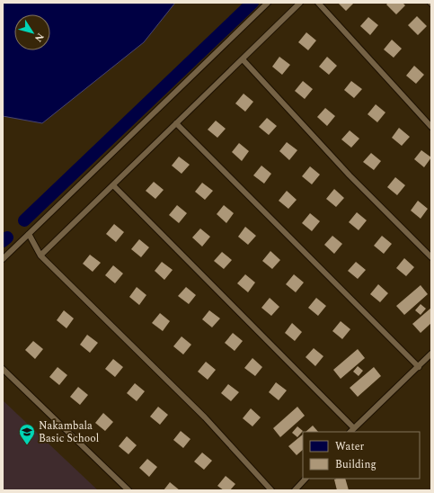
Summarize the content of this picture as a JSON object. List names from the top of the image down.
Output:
{
  "places": {
    "school or university": ["Nakambala Basic School"]
  },
  "legend": ["Water", "Building"],
  "north": "bottom right"
}
